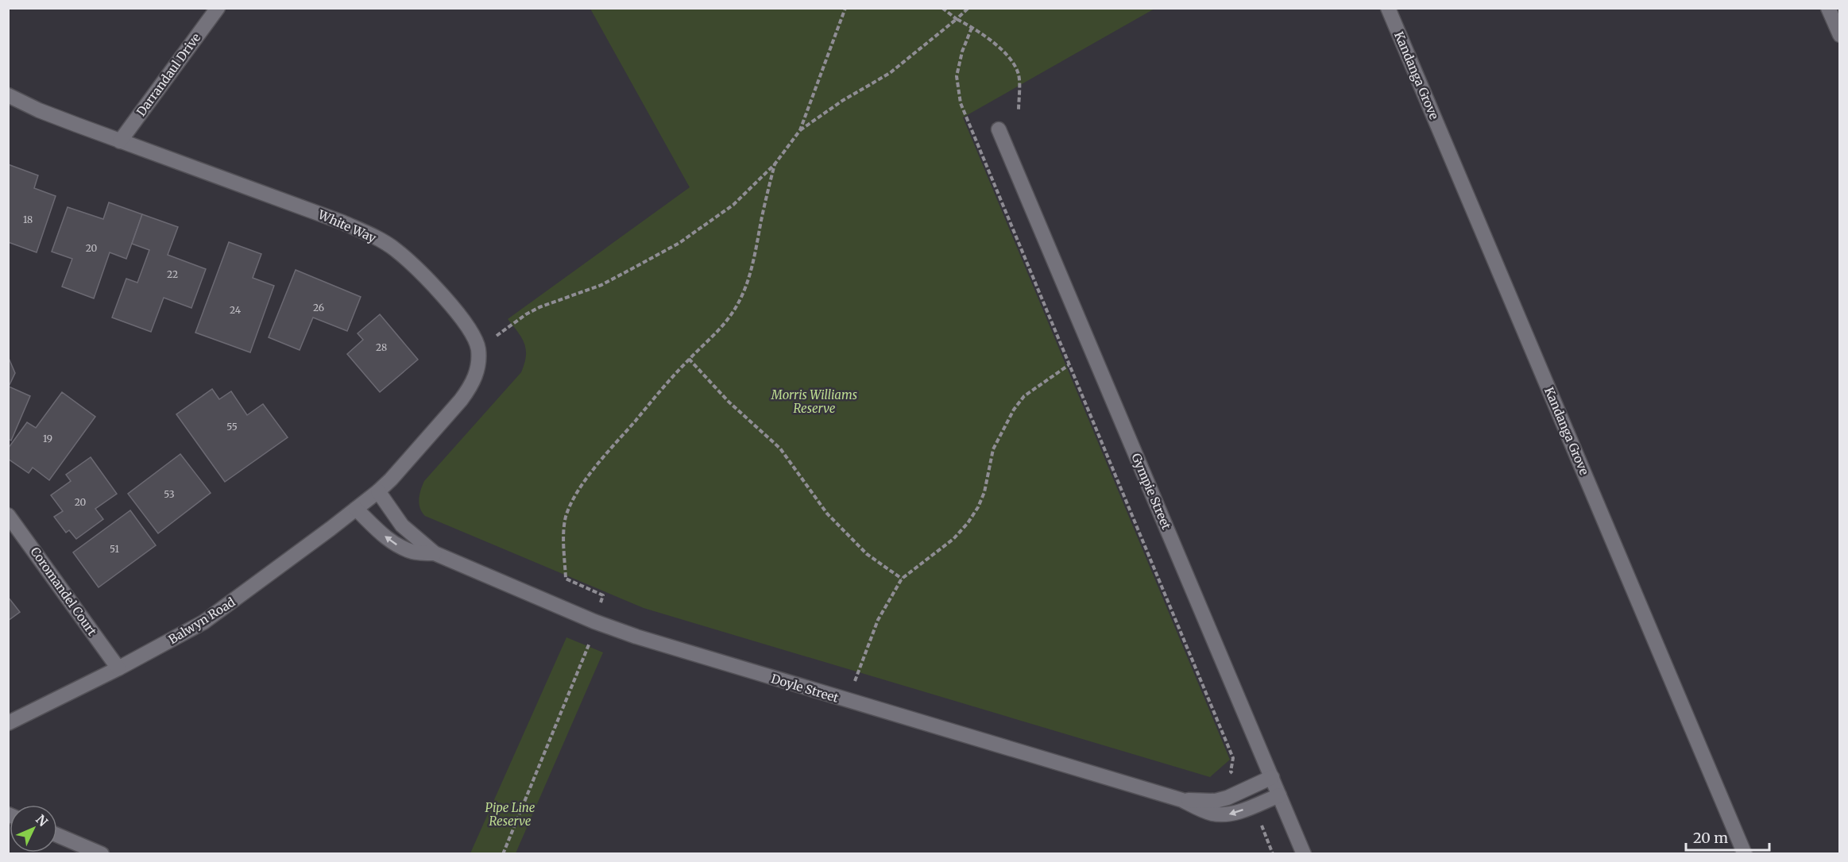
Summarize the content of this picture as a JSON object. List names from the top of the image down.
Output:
{
  "streets": {
    "street": [
      "Darrandaul Drive",
      "Kandanga Grove",
      "White Way",
      "Gympie Street",
      "Coromandel Court",
      "Balwyn Road",
      "Doyle Street"
    ]
  },
  "crossings": [
    ["Darrandaul Drive", "White Way"],
    ["White Way", "Balwyn Road"],
    ["White Way", "Doyle Street"],
    ["Gympie Street", "Doyle Street"],
    ["Coromandel Court", "Balwyn Road"],
    ["Balwyn Road", "Doyle Street"]
  ],
  "parks": ["Morris Williams Reserve", "Pipe Line Reserve"],
  "house_numbers": [
    "18",
    "20",
    "22",
    "26",
    "24",
    "28",
    "55",
    "19",
    "53",
    "20",
    "51"
  ],
  "scale_bar": "20 m",
  "north": "top right"
}
